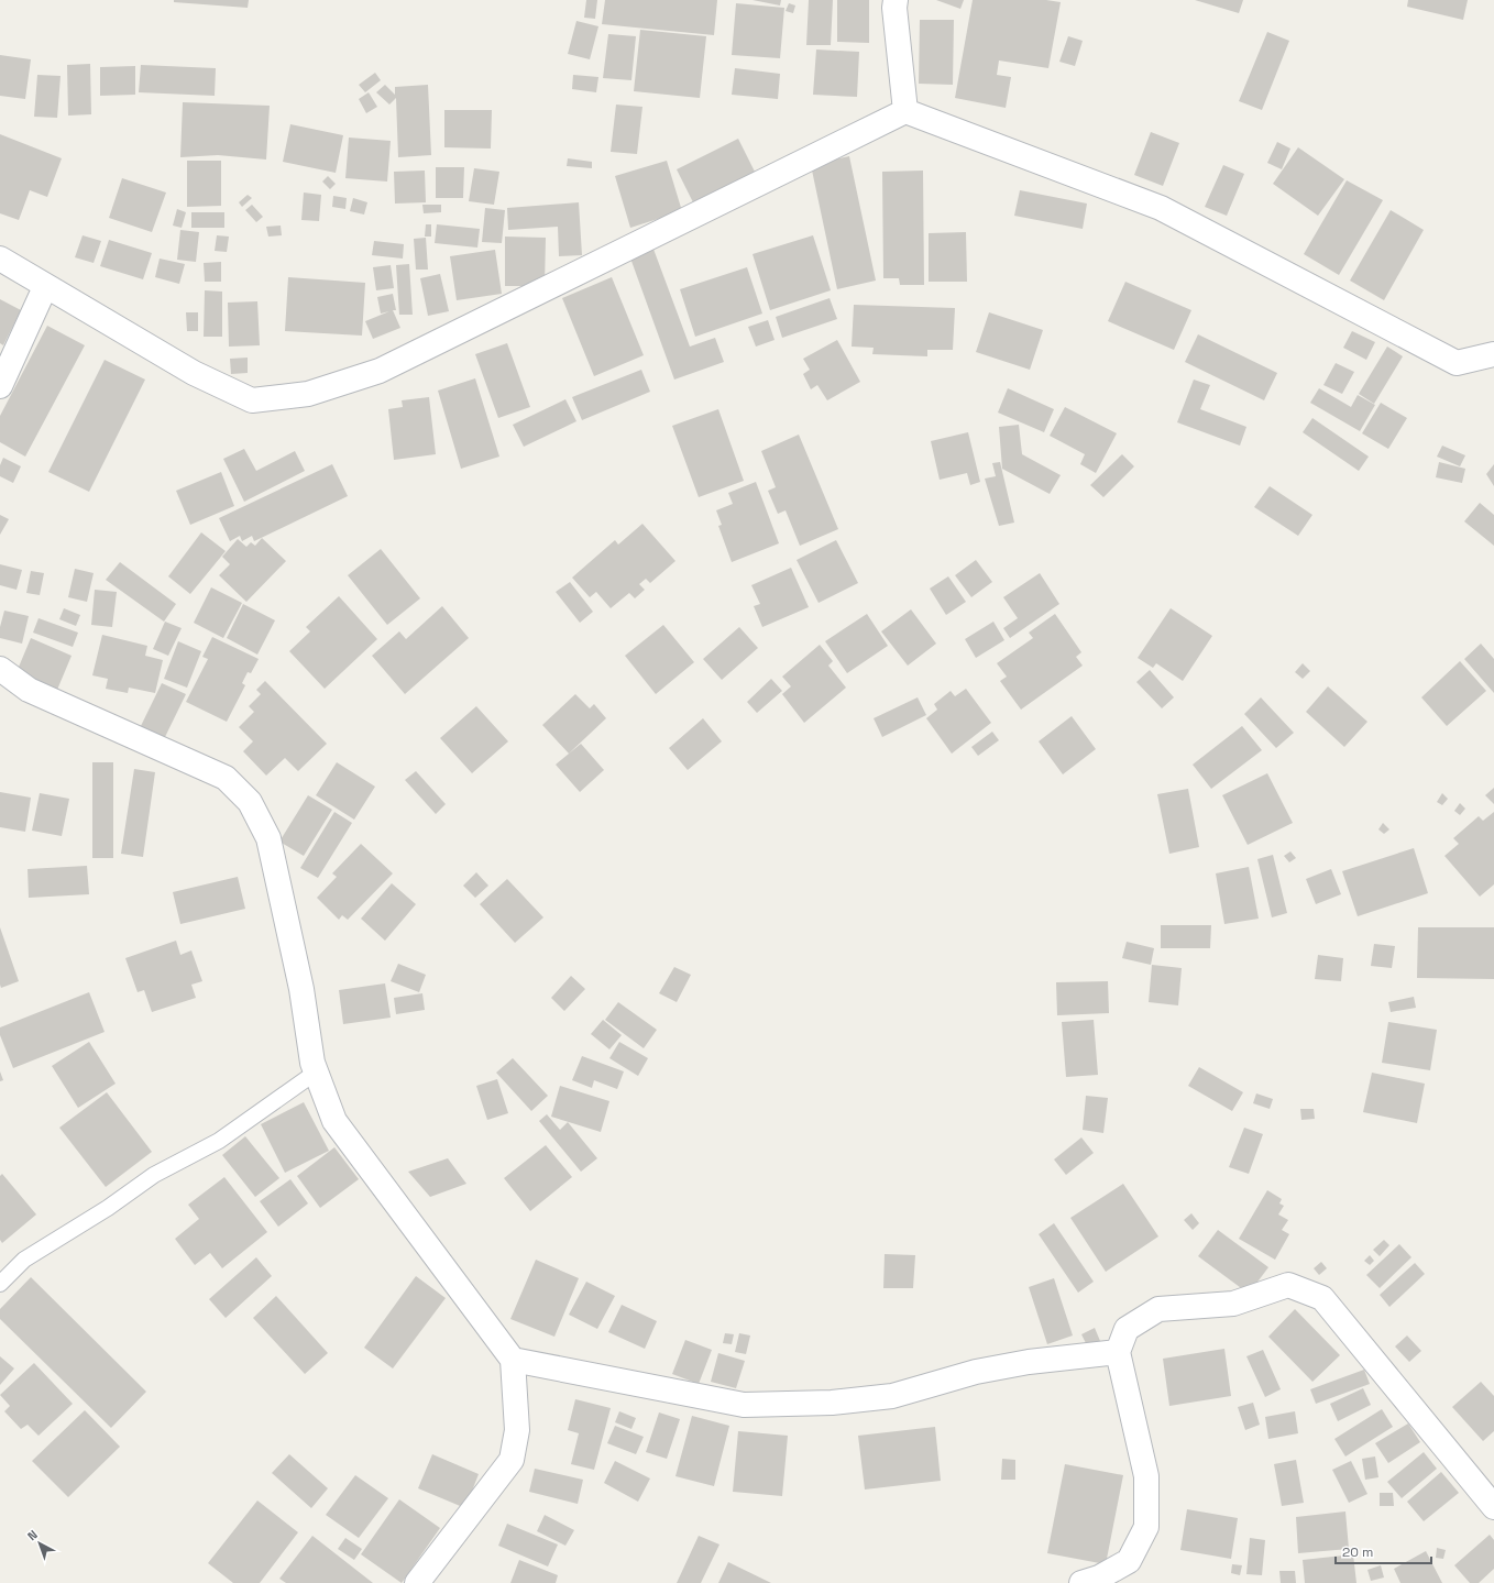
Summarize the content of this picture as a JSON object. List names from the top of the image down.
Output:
{
  "scale_bar": "20 m",
  "north": "top left"
}
